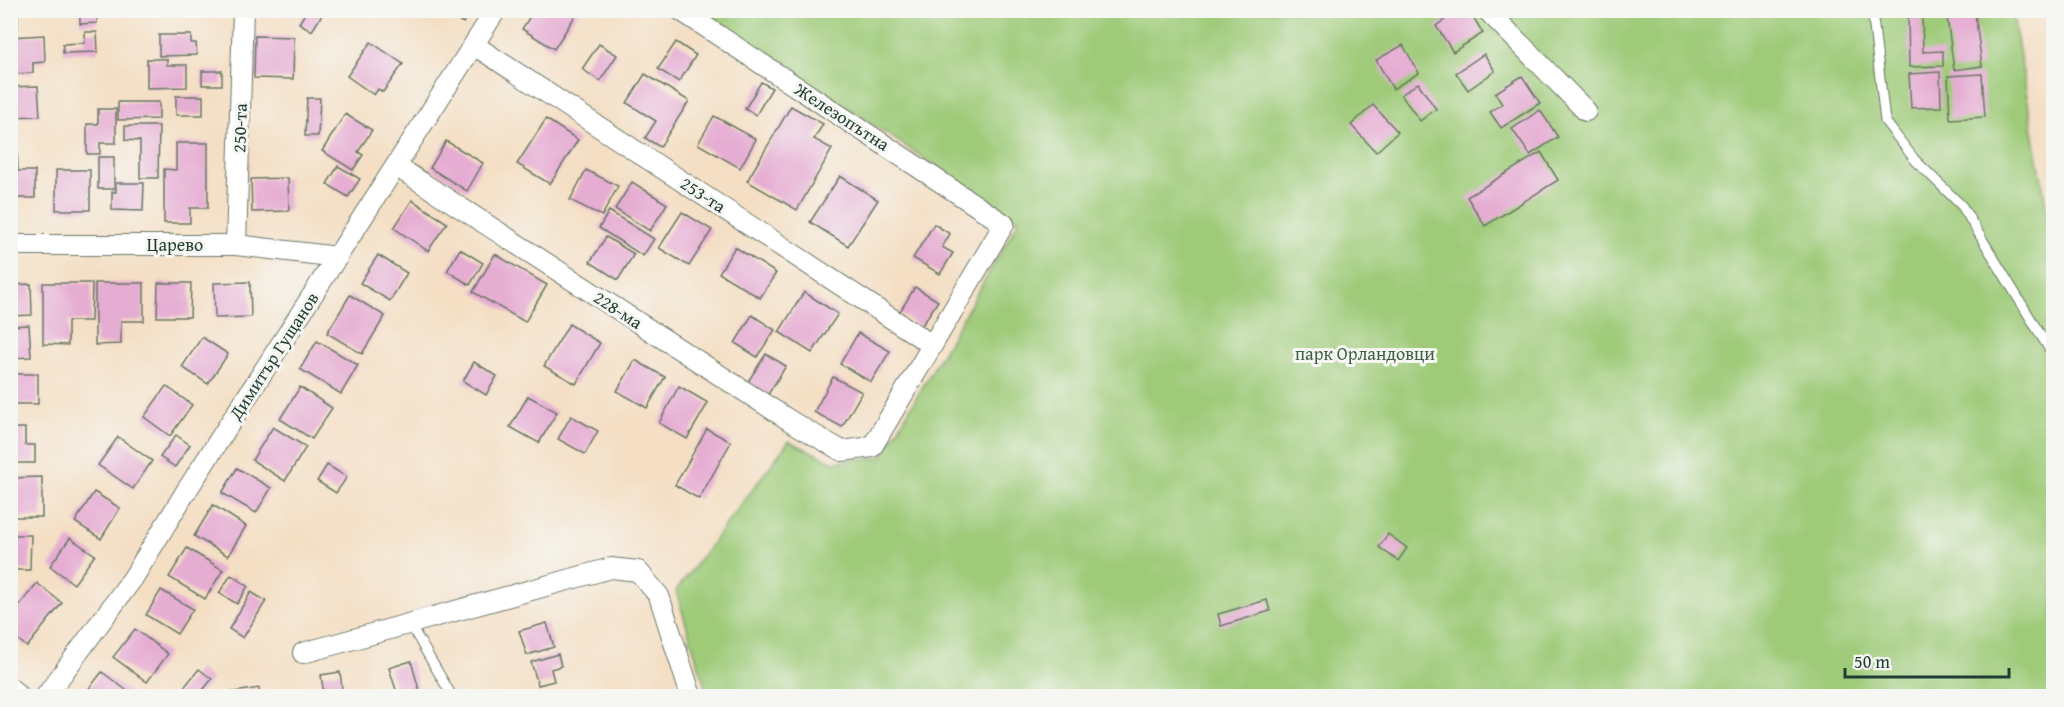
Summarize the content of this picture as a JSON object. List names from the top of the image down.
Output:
{
  "streets": {
    "street": [
      "Железопътна",
      "250-та",
      "253-та",
      "Царево",
      "228-ма",
      "Димитър Гущанов"
    ]
  },
  "crossings": [
    ["Железопътна", "253-та"],
    ["Железопътна", "228-ма"],
    ["250-та", "Царево"],
    ["253-та", "228-ма"],
    ["253-та", "Димитър Гущанов"],
    ["Царево", "Димитър Гущанов"],
    ["228-ма", "Димитър Гущанов"]
  ],
  "parks": ["парк Орландовци"],
  "scale_bar": "50 m"
}
